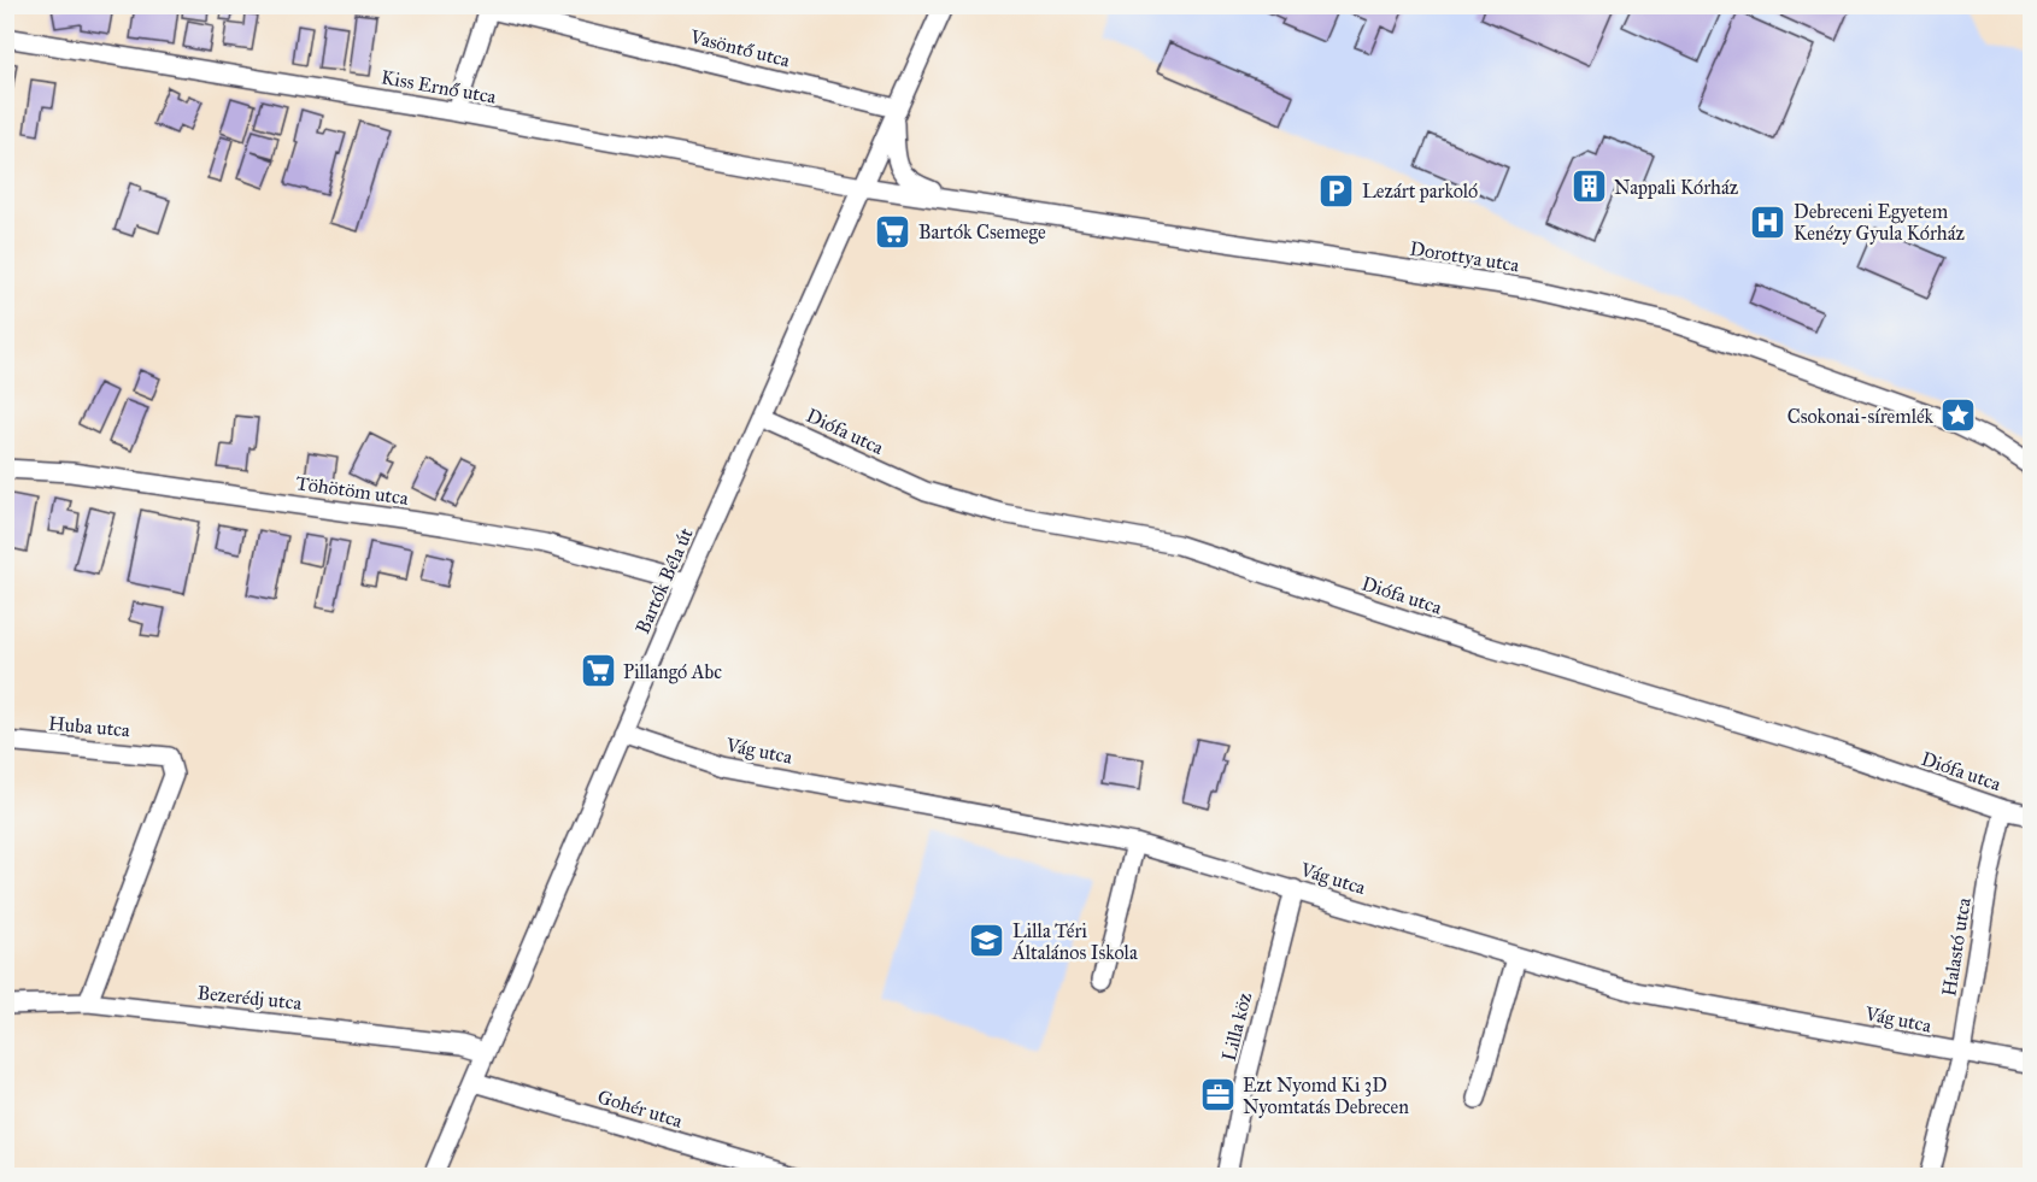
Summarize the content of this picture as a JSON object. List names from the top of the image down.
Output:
{
  "streets": {
    "street": [
      "Vasöntő utca",
      "Kiss Ernő utca",
      "Dorottya utca",
      "Diófa utca",
      "Töhötöm utca",
      "Bartók Béla út",
      "Huba utca",
      "Vág utca",
      "Halastó utca",
      "Bezerédj utca",
      "Lilla köz",
      "Gohér utca"
    ]
  },
  "crossings": [
    ["Vasöntő utca", "Bartók Béla út"],
    ["Kiss Ernő utca", "Dorottya utca"],
    ["Kiss Ernő utca", "Bartók Béla út"],
    ["Dorottya utca", "Bartók Béla út"],
    ["Diófa utca", "Bartók Béla út"],
    ["Diófa utca", "Halastó utca"],
    ["Töhötöm utca", "Bartók Béla út"],
    ["Bartók Béla út", "Vág utca"],
    ["Bartók Béla út", "Bezerédj utca"],
    ["Bartók Béla út", "Gohér utca"],
    ["Huba utca", "Bezerédj utca"],
    ["Vág utca", "Halastó utca"],
    ["Vág utca", "Lilla köz"]
  ],
  "places": {
    "building": ["Nappali Kórház"],
    "parking": ["Lezárt parkoló"],
    "hospital": ["Debreceni Egyetem Kenézy Gyula Kórház"],
    "supermarket": ["Bartók Csemege", "Pillangó Abc"],
    "place": ["Csokonai-síremlék"],
    "school or university": ["Lilla Téri Általános Iskola"],
    "office": ["Ezt Nyomd Ki 3D Nyomtatás Debrecen"]
  }
}
